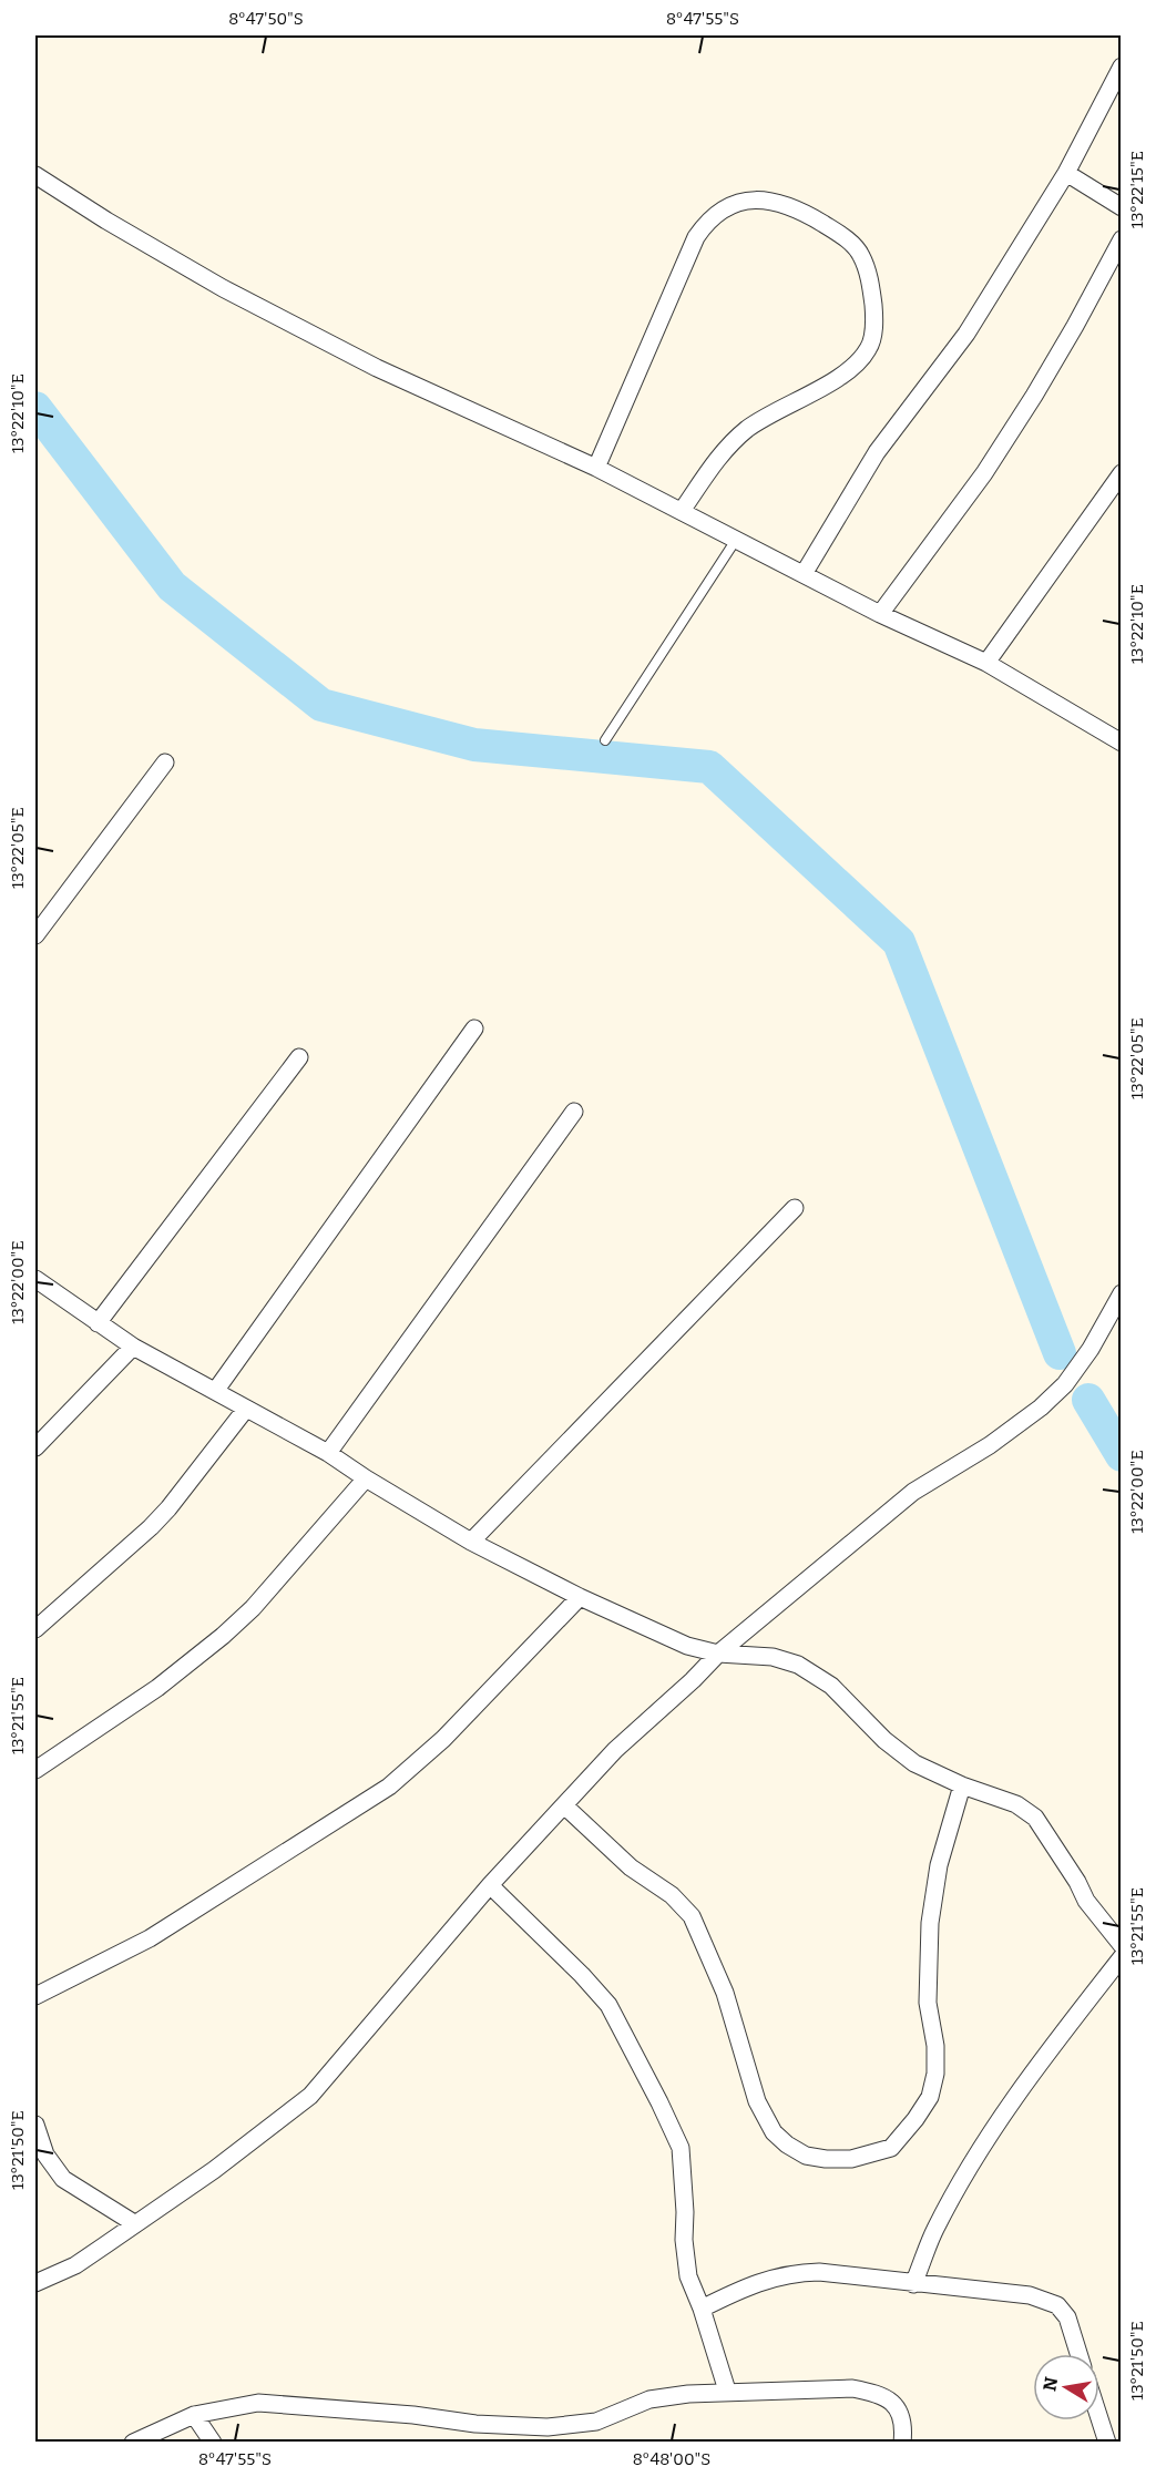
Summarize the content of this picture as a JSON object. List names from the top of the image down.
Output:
{
  "north": "left",
  "coordinates": [
    "8°47'50\"S",
    "8°47'55\"S",
    "13°22'15\"E",
    "13°22'10\"E",
    "13°22'05\"E",
    "13°22'00\"E",
    "13°21'55\"E",
    "13°21'50\"E",
    "8°48'00\"S"
  ]
}
